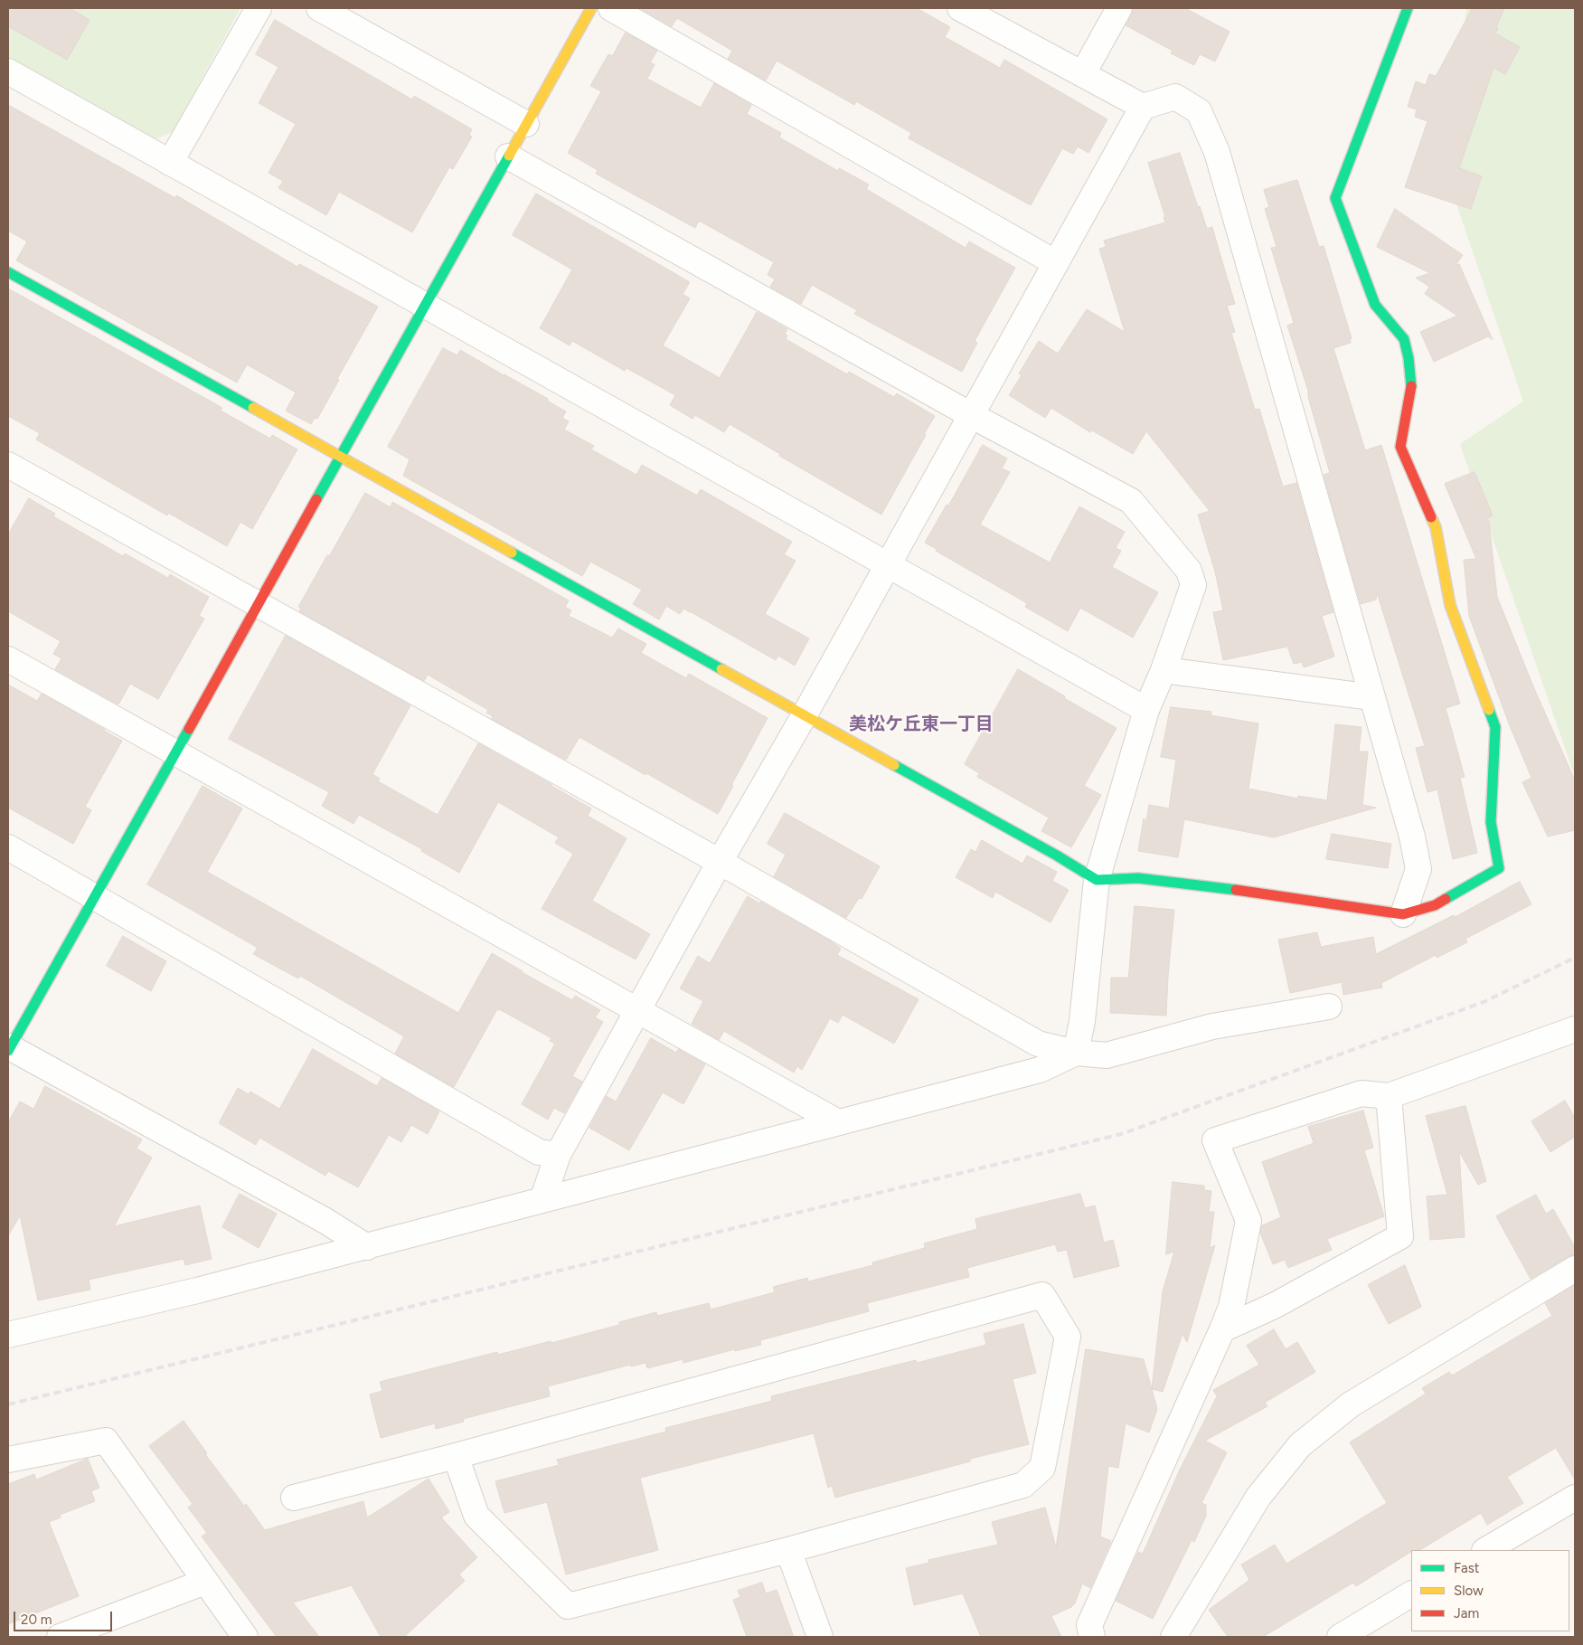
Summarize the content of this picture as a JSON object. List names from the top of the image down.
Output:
{
  "districts": ["美松ケ丘東一丁目"],
  "legend": ["Fast", "Slow", "Jam"],
  "scale_bar": "20 m"
}
